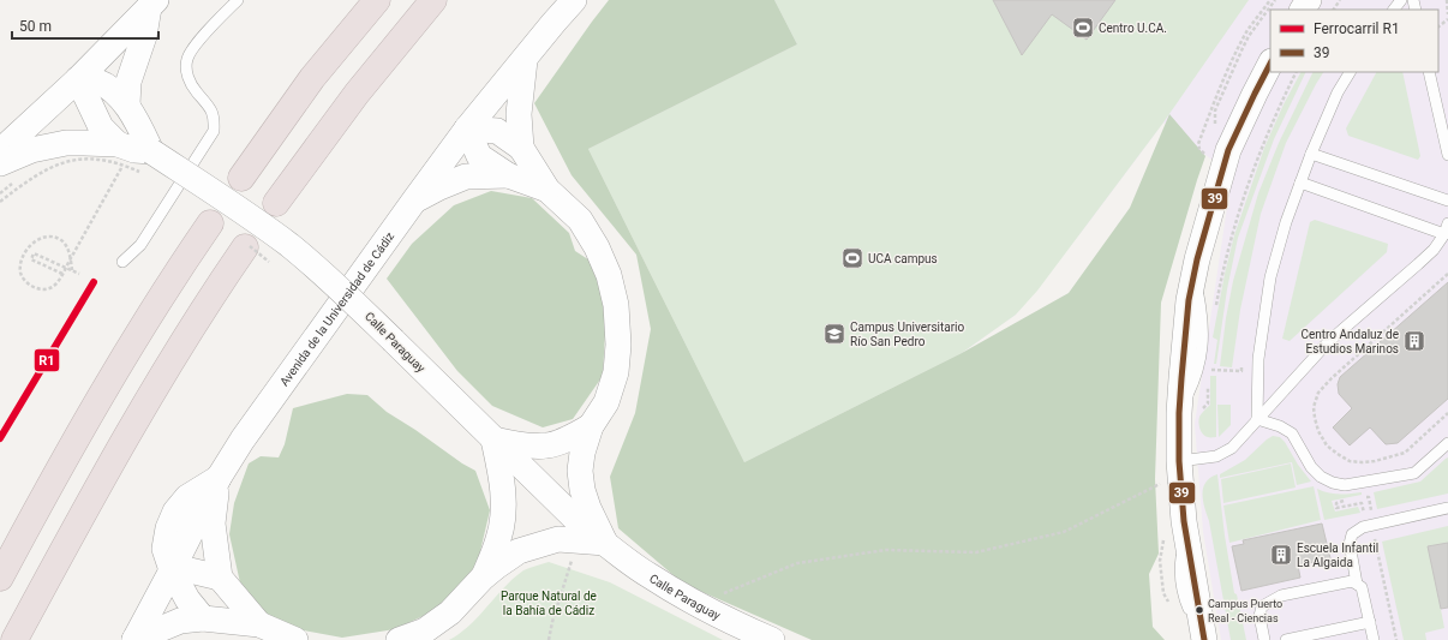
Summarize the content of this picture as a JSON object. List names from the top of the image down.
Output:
{
  "streets": {
    "street": ["Avenida de la Universidad de Cádiz", "Calle Paraguay"]
  },
  "parks": ["Parque Natural de la Bahía de Cádiz"],
  "places": {
    "sports": ["Centro U.CA.", "UCA campus"],
    "school or university": ["Campus Universitario Río San Pedro"],
    "building": ["Centro Andaluz de Estudios Marinos", "Escuela Infantil La Algaida"],
    "other": ["Campus Puerto Real - Ciencias"]
  },
  "lines": ["transit line 39", "rail line R1"],
  "legend": ["Ferrocarril R1", "39"],
  "scale_bar": "50 m"
}
